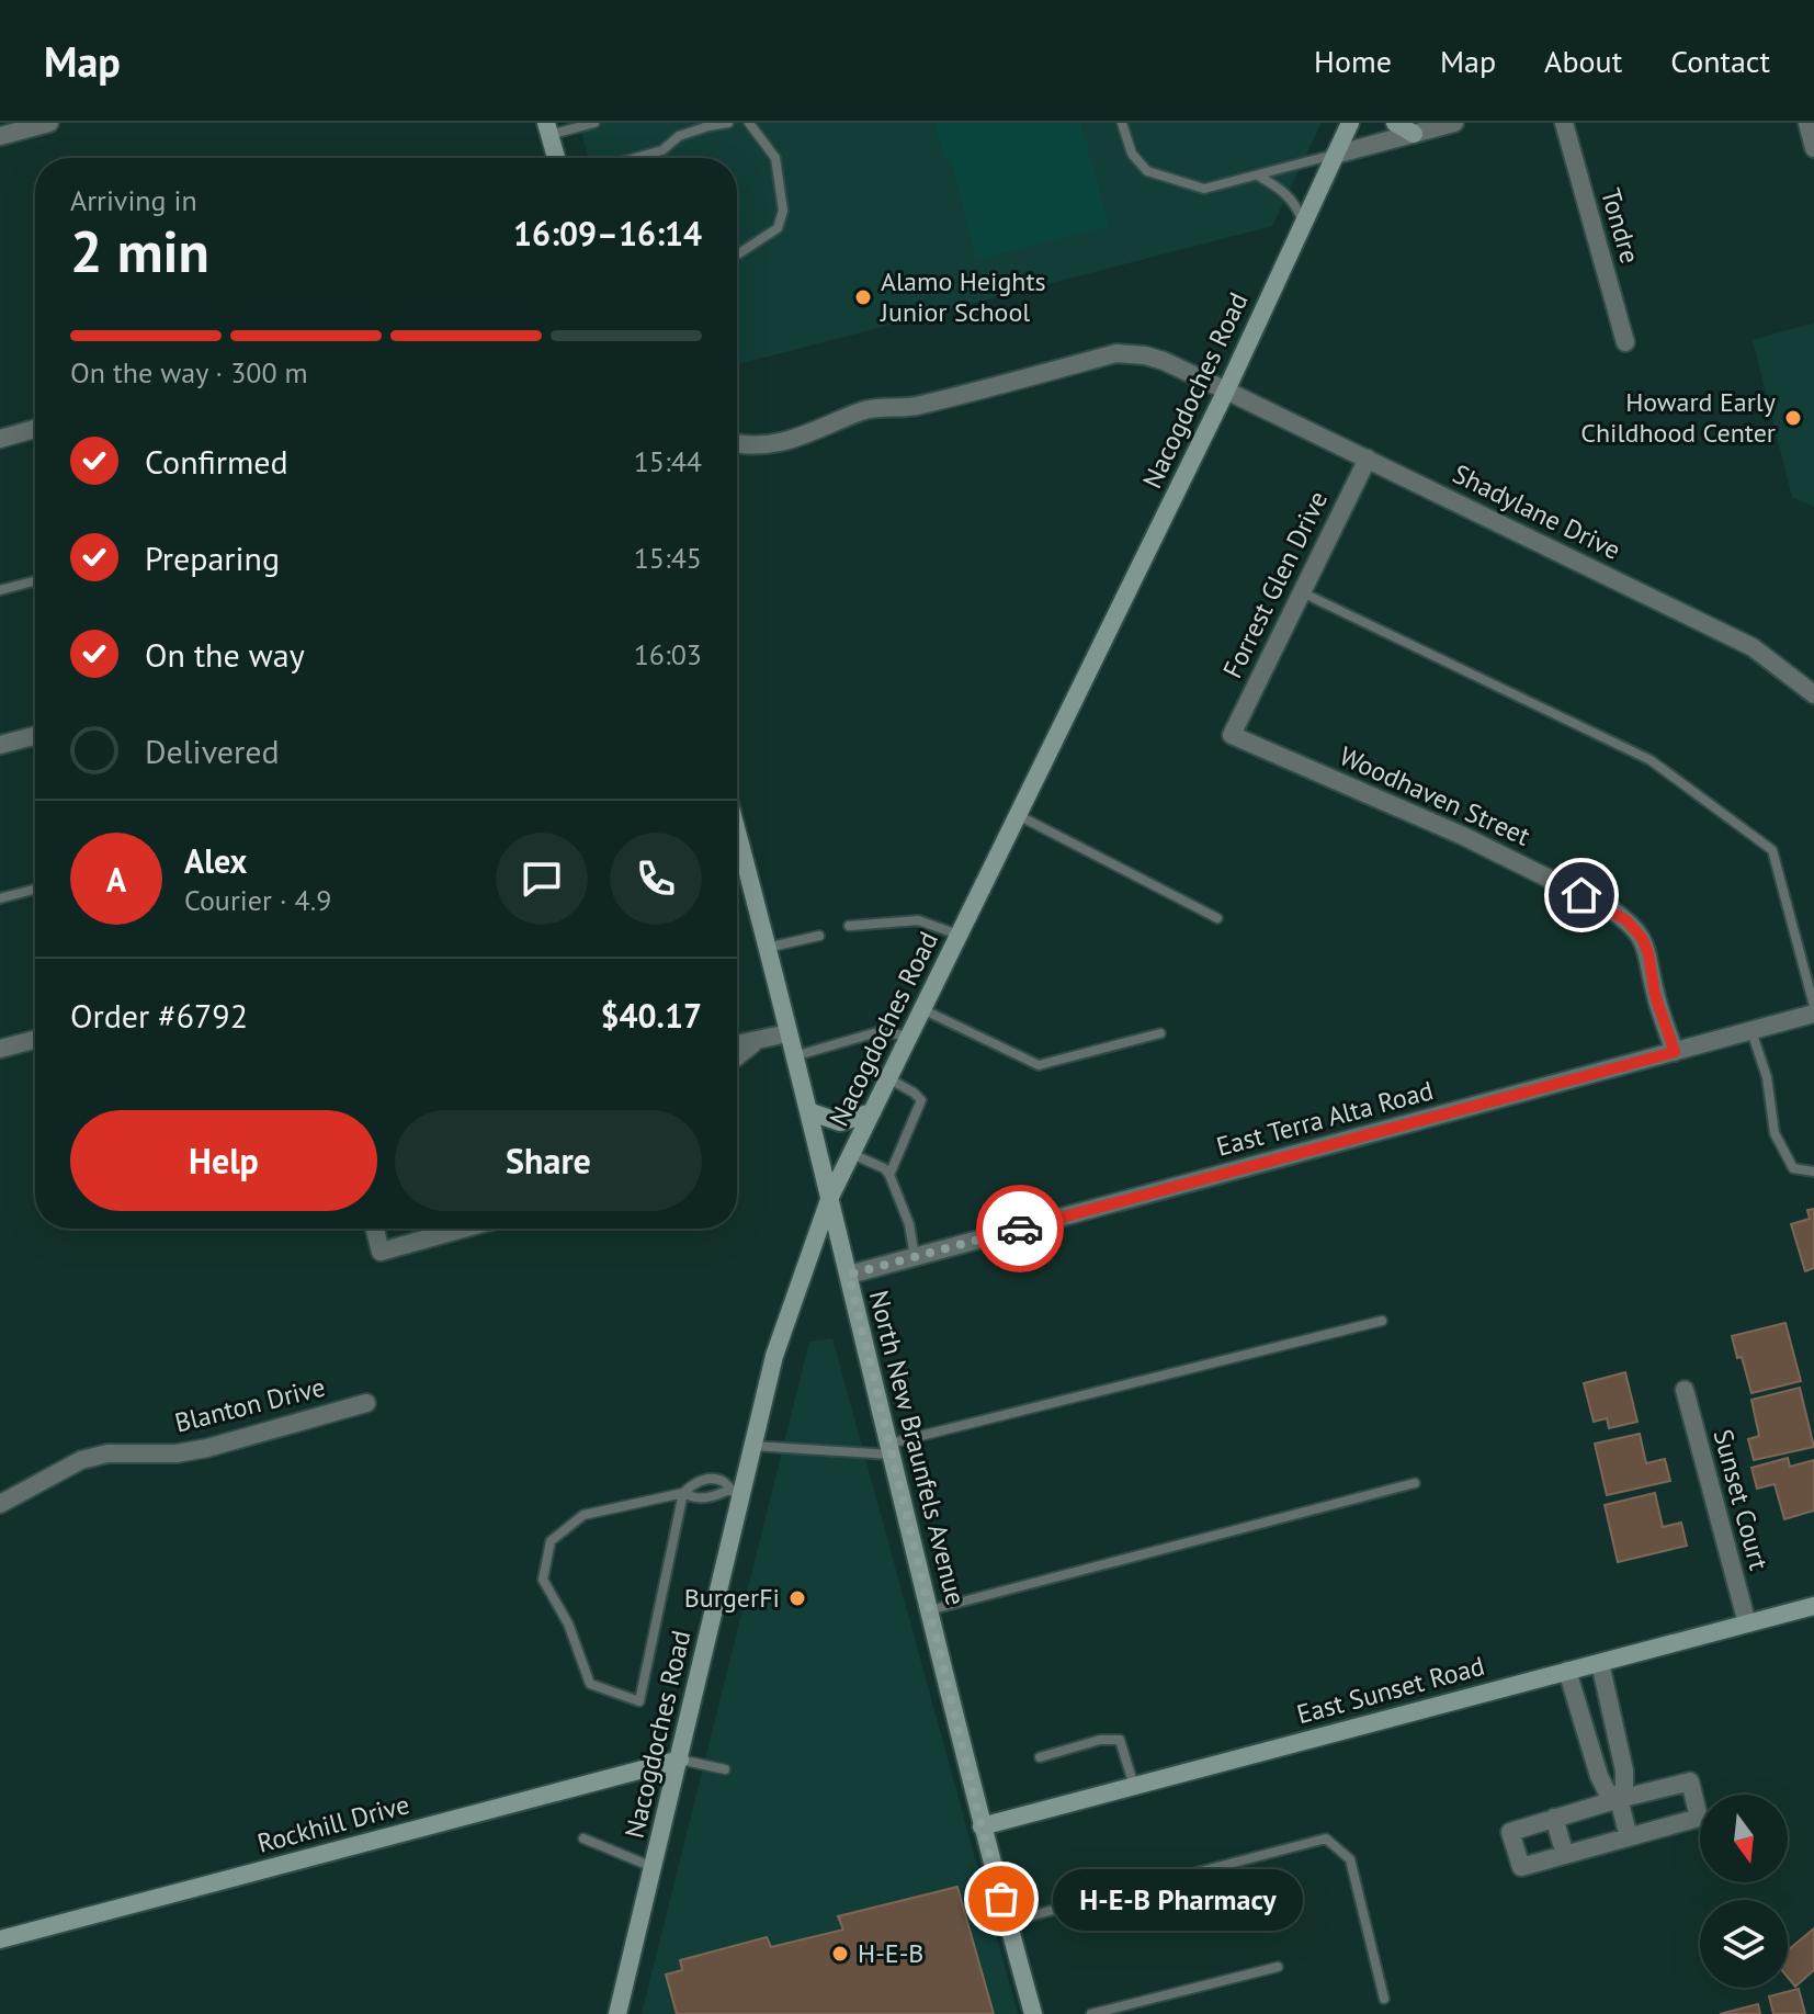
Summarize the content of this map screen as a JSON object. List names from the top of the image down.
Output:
{
  "streets": {
    "street": [
      "Tondre",
      "Nacogdoches Road",
      "Shadylane Drive",
      "Forrest Glen Drive",
      "Woodhaven Street",
      "East Terra Alta Road",
      "Blanton Drive",
      "North New Braunfels Avenue",
      "Sunset Court",
      "East Sunset Road",
      "Rockhill Drive"
    ]
  },
  "crossings": [
    ["Nacogdoches Road", "Shadylane Drive"],
    ["Nacogdoches Road", "North New Braunfels Avenue"],
    ["Nacogdoches Road", "Rockhill Drive"],
    ["Shadylane Drive", "Forrest Glen Drive"],
    ["Forrest Glen Drive", "Woodhaven Street"],
    ["Woodhaven Street", "East Terra Alta Road"],
    ["East Terra Alta Road", "North New Braunfels Avenue"],
    ["North New Braunfels Avenue", "East Sunset Road"],
    ["Sunset Court", "East Sunset Road"]
  ],
  "places": [
    "Alamo Heights Junior School",
    "Howard Early Childhood Center",
    "BurgerFi",
    "H-E-B Pharmacy",
    "H-E-B"
  ],
  "north": "bottom",
  "page": {
    "header": "Map",
    "nav": [
      "Home",
      "Map",
      "About",
      "Contact"
    ],
    "heading": ["2 min", "Arriving in", "16:09–16:14"],
    "panel": [
      "Alex",
      "Courier · 4.9",
      "Order #6792",
      "$40.17"
    ],
    "bar": "On the way · 300 m",
    "list": [
      ["Confirmed", "15:44"],
      ["Preparing", "15:45"],
      ["On the way", "16:03"],
      "Delivered"
    ],
    "round": "A",
    "buttons": ["Help", "Share"],
    "bubble": "H-E-B Pharmacy"
  }
}
